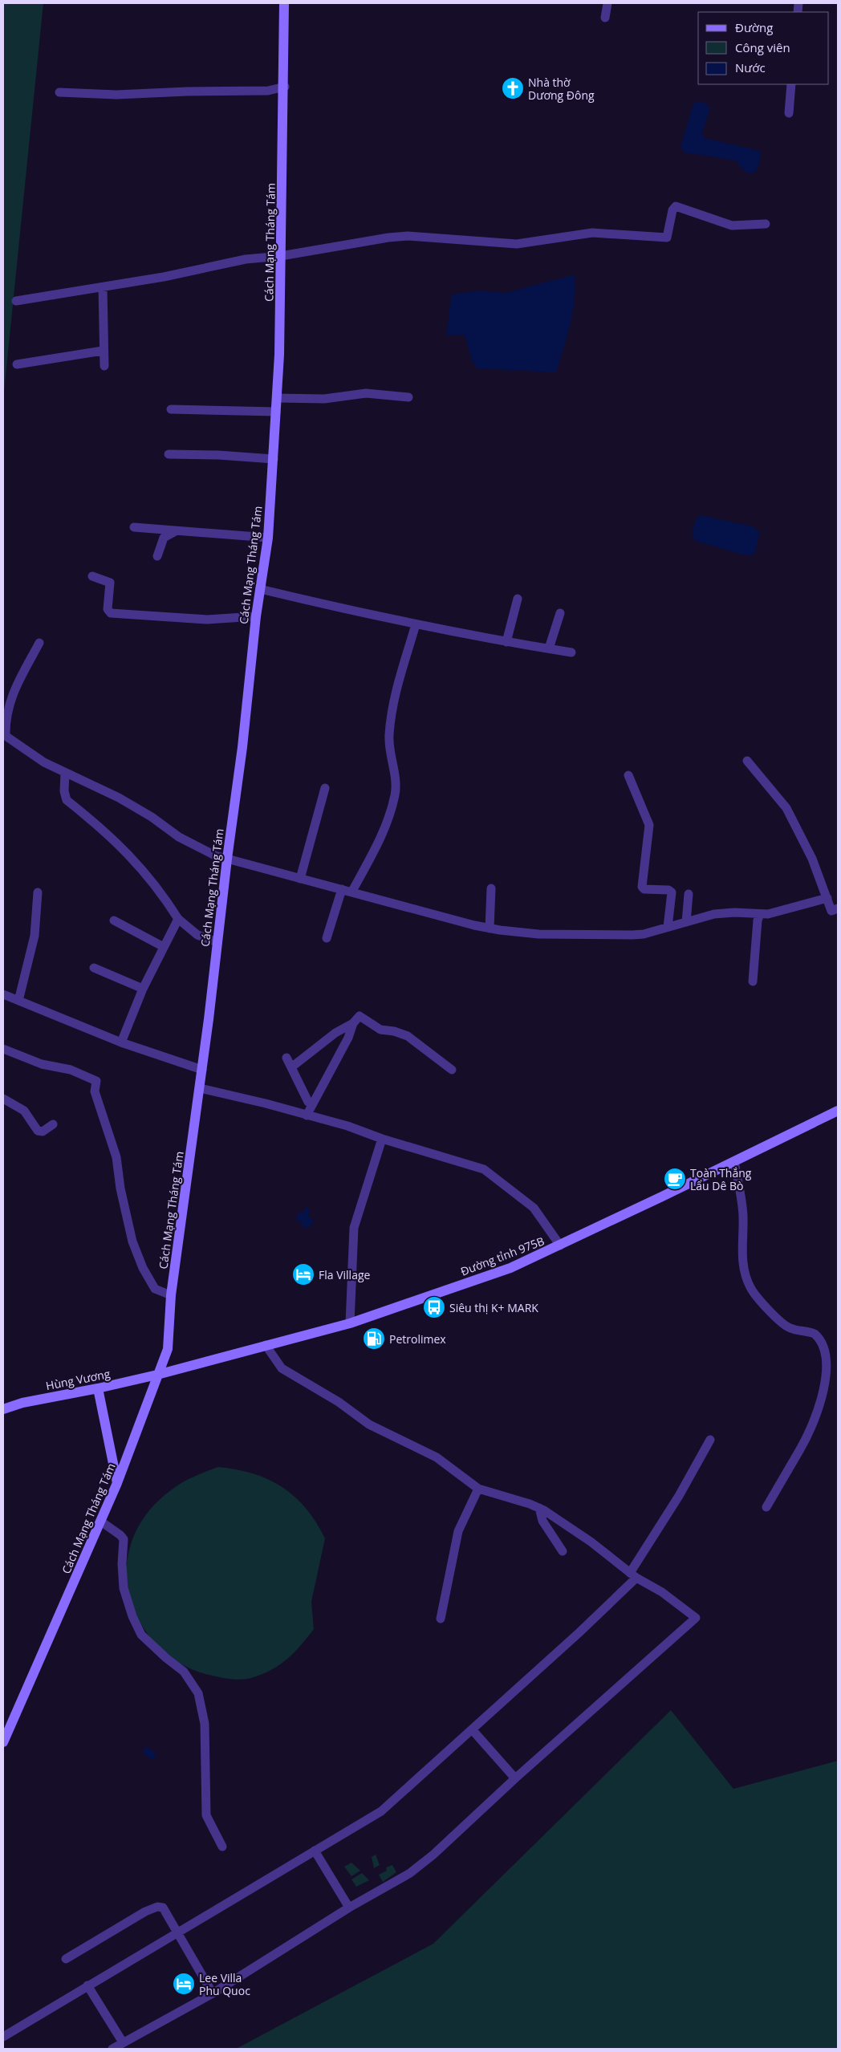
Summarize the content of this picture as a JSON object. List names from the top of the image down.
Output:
{
  "streets": {
    "street": ["Cách Mạng Tháng Tám", "Đường tỉnh 975B", "Hùng Vương"]
  },
  "crossings": [
    ["Cách Mạng Tháng Tám", "Đường tỉnh 975B"],
    ["Cách Mạng Tháng Tám", "Hùng Vương"],
    ["Đường tỉnh 975B", "Hùng Vương"]
  ],
  "places": {
    "church": ["Nhà thờ Dương Đông"],
    "cafe": ["Toàn Thắng Lẩu Dê Bò"],
    "hotel": ["Fla Village", "Lee Villa Phu Quoc"],
    "bus stop": ["Siêu thị K+ MARK"],
    "fuel station": ["Petrolimex"]
  },
  "legend": ["Đường", "Công viên", "Nước"]
}
